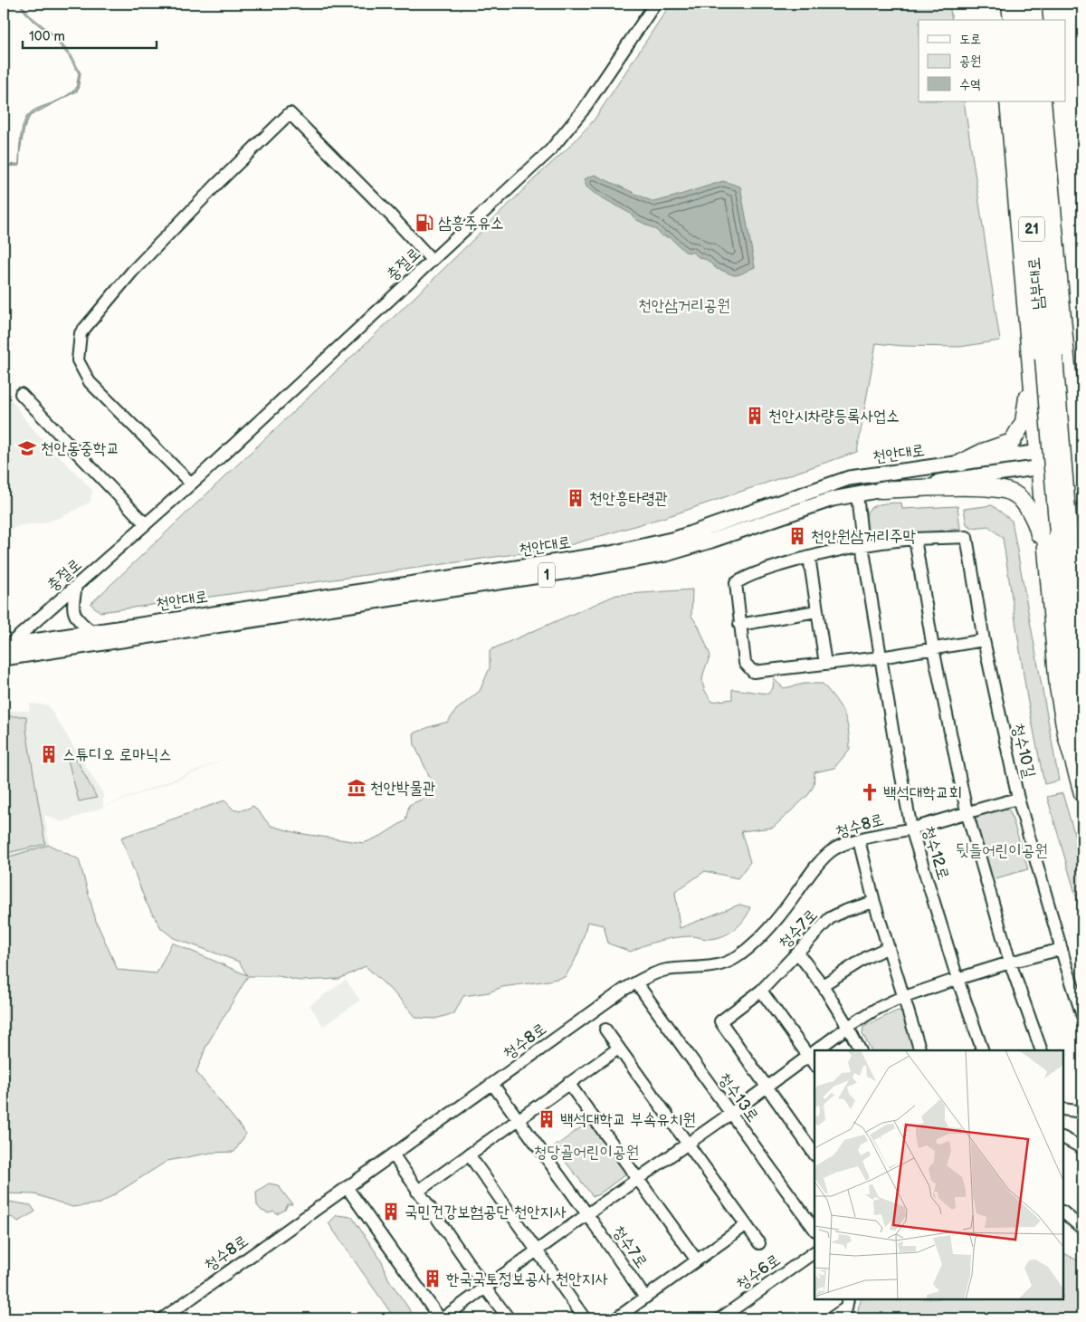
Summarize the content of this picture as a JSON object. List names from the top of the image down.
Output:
{
  "streets": {
    "highway": ["21", "남부대로"],
    "main road": ["천안대로", "1"],
    "street": [
      "충절로",
      "청수10길",
      "청수8로",
      "청수12로",
      "청수7로",
      "청수13로",
      "청수6로"
    ]
  },
  "crossings": [
    ["21", "남부대로"],
    ["충절로", "천안대로"],
    ["천안대로", "청수12로"],
    ["청수10길", "청수8로"],
    ["청수10길", "청수12로"],
    ["청수8로", "청수12로"],
    ["청수8로", "청수7로"],
    ["청수8로", "청수13로"]
  ],
  "parks": ["천안삼거리공원", "뒷들어린이공원", "청당골어린이공원"],
  "places": {
    "fuel station": ["삼흥주유소"],
    "building": [
      "천안시차량등록사업소",
      "천안흥타령관",
      "천안원삼거리주막",
      "스튜디오 로마닉스",
      "백석대학교 부속유치원",
      "국민건강보험공단 천안지사",
      "한국국토정보공사 천안지사"
    ],
    "school or university": ["천안동중학교"],
    "museum": ["천안박물관"],
    "church": ["백석대학교회"]
  },
  "legend": ["도로", "공원", "수역"],
  "scale_bar": "100 m"
}
